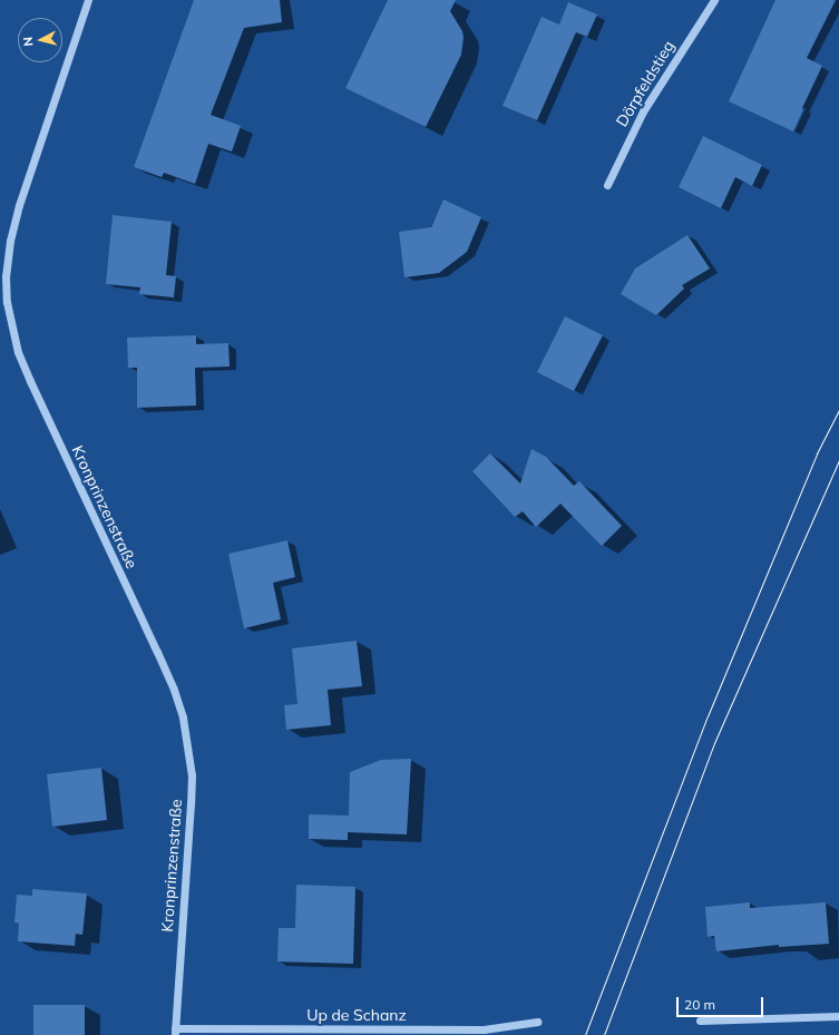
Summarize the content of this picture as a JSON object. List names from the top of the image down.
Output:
{
  "streets": {
    "street": ["Dörpfeldstieg", "Kronprinzenstraße", "Up de Schanz"]
  },
  "crossings": [
    ["Kronprinzenstraße", "Up de Schanz"]
  ],
  "scale_bar": "20 m",
  "north": "left"
}
